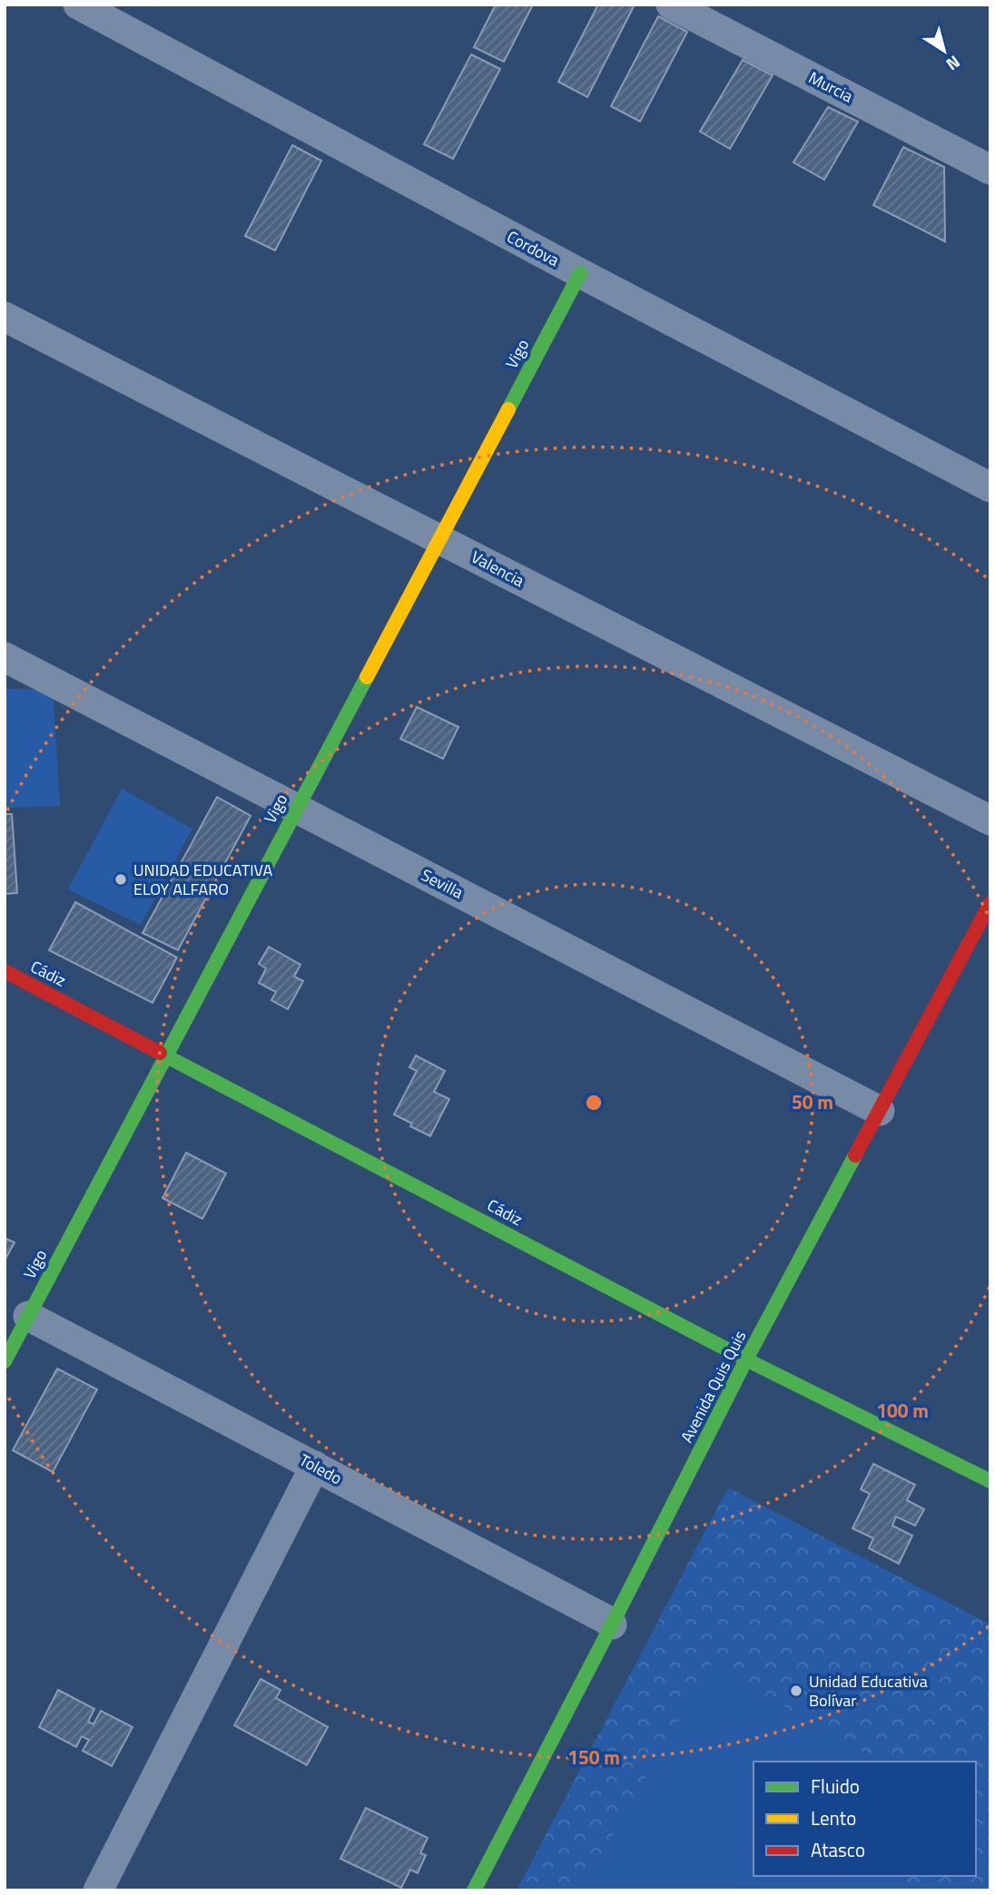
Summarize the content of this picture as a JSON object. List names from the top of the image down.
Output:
{
  "streets": {
    "street": [
      "Murcia",
      "Cordova",
      "Vigo",
      "Valencia",
      "Sevilla",
      "Cádiz",
      "Avenida Quis Quis",
      "Toledo"
    ]
  },
  "crossings": [
    ["Cordova", "Vigo"],
    ["Vigo", "Valencia"],
    ["Vigo", "Sevilla"],
    ["Vigo", "Cádiz"],
    ["Vigo", "Toledo"],
    ["Sevilla", "Avenida Quis Quis"],
    ["Cádiz", "Avenida Quis Quis"],
    ["Avenida Quis Quis", "Toledo"]
  ],
  "places": ["UNIDAD EDUCATIVA ELOY ALFARO", "Unidad Educativa Bolívar"],
  "legend": ["Fluido", "Lento", "Atasco"],
  "north": "bottom right",
  "rings": ["50 m", "100 m", "150 m"]
}
